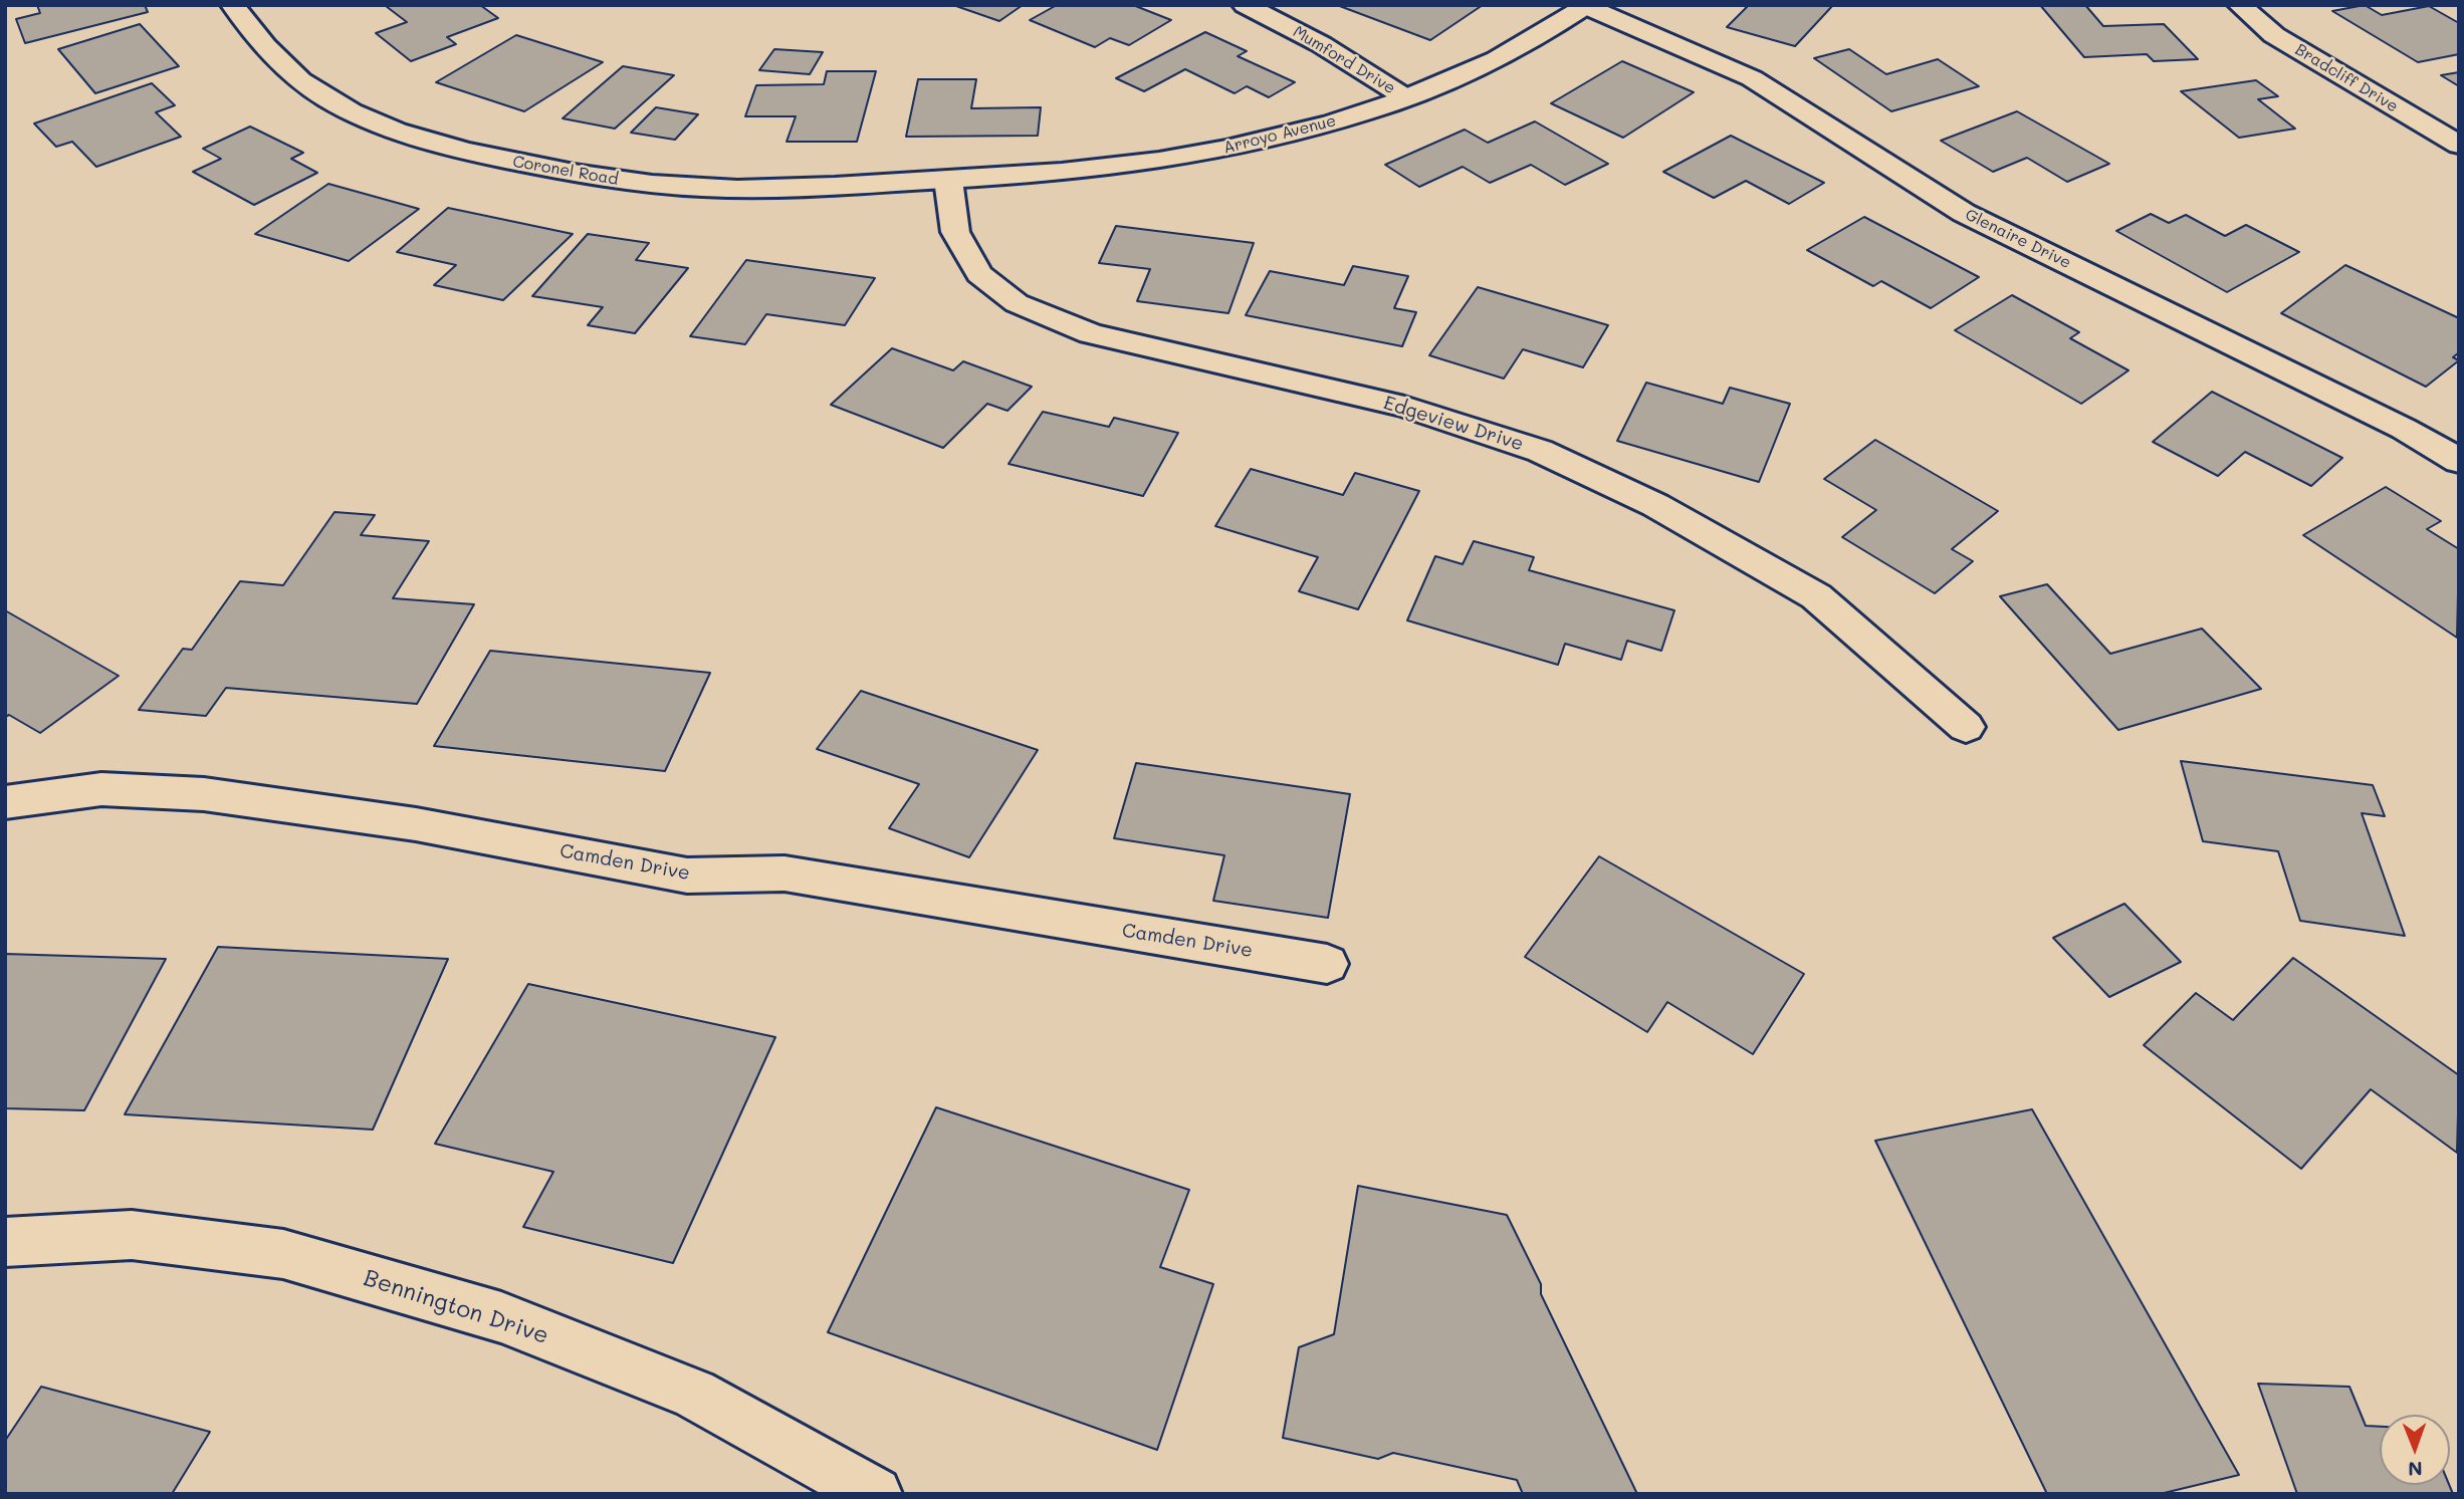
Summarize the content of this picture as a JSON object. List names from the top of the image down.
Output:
{
  "streets": {
    "street": [
      "Mumford Drive",
      "Bradcliff Drive",
      "Arroyo Avenue",
      "Coronel Road",
      "Glenaire Drive",
      "Edgeview Drive",
      "Camden Drive",
      "Bennington Drive"
    ]
  },
  "crossings": [
    ["Mumford Drive", "Arroyo Avenue"],
    ["Arroyo Avenue", "Coronel Road"],
    ["Arroyo Avenue", "Glenaire Drive"],
    ["Arroyo Avenue", "Edgeview Drive"],
    ["Coronel Road", "Edgeview Drive"]
  ],
  "north": "bottom"
}
